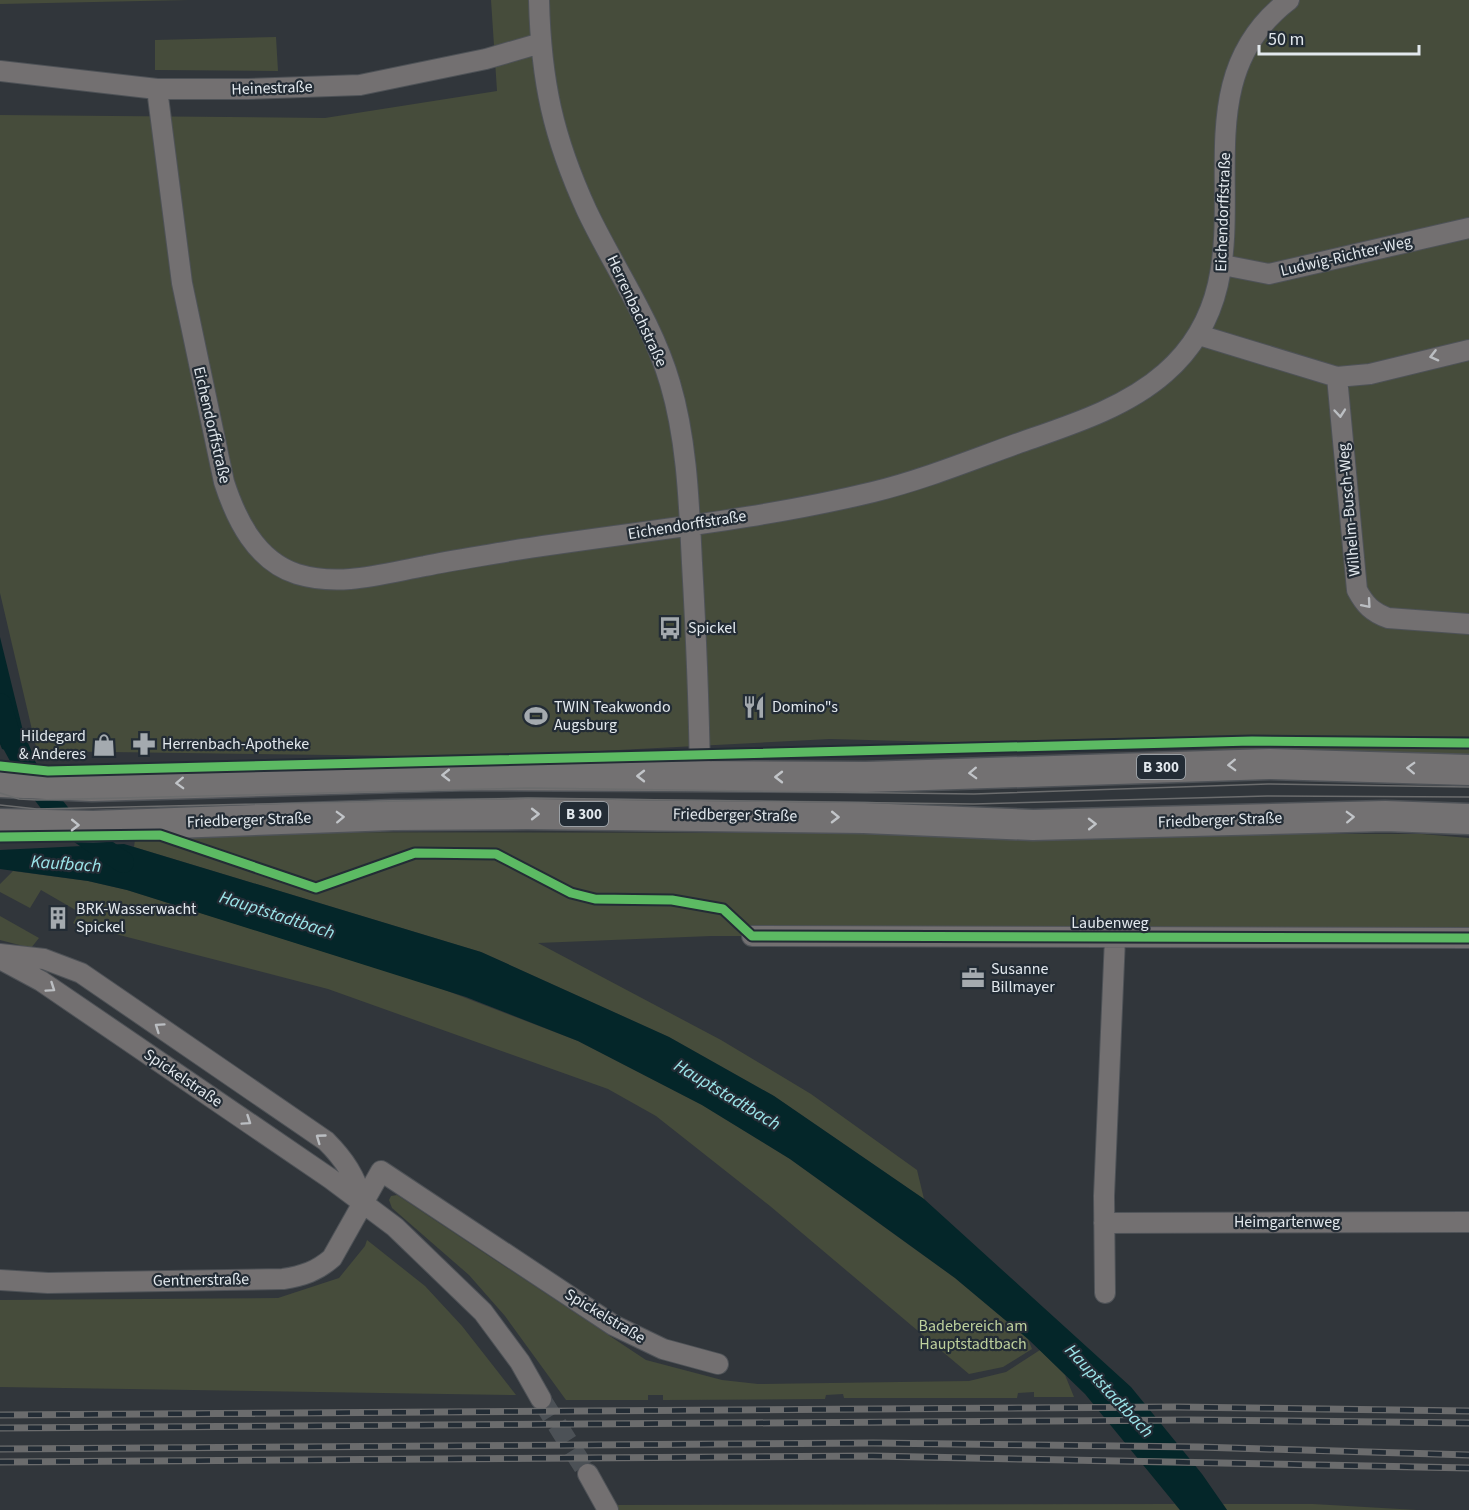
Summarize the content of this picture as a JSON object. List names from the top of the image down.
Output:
{
  "streets": {
    "main road": ["B 300", "Friedberger Straße"],
    "street": [
      "Heinestraße",
      "Eichendorffstraße",
      "Ludwig-Richter-Weg",
      "Herrenbachstraße",
      "Wilhelm-Busch-Weg",
      "Laubenweg",
      "Spickelstraße",
      "Heimgartenweg",
      "Gentnerstraße"
    ]
  },
  "crossings": [
    ["Heinestraße", "Eichendorffstraße"],
    ["Heinestraße", "Herrenbachstraße"],
    ["Eichendorffstraße", "Ludwig-Richter-Weg"],
    ["Eichendorffstraße", "Herrenbachstraße"],
    ["Herrenbachstraße", "B 300"],
    ["Spickelstraße", "Gentnerstraße"]
  ],
  "one_way": ["Wilhelm-Busch-Weg"],
  "water": ["Kaufbach", "Hauptstadtbach"],
  "parks": ["Badebereich am Hauptstadtbach"],
  "places": {
    "bus stop": ["Spickel"],
    "restaurant": ["Domino\"s"],
    "sports": ["TWIN Teakwondo Augsburg"],
    "pharmacy": ["Herrenbach-Apotheke"],
    "shop": ["Hildegard & Anderes"],
    "building": ["BRK-Wasserwacht Spickel"],
    "office": ["Susanne Billmayer"]
  },
  "scale_bar": "50 m"
}
